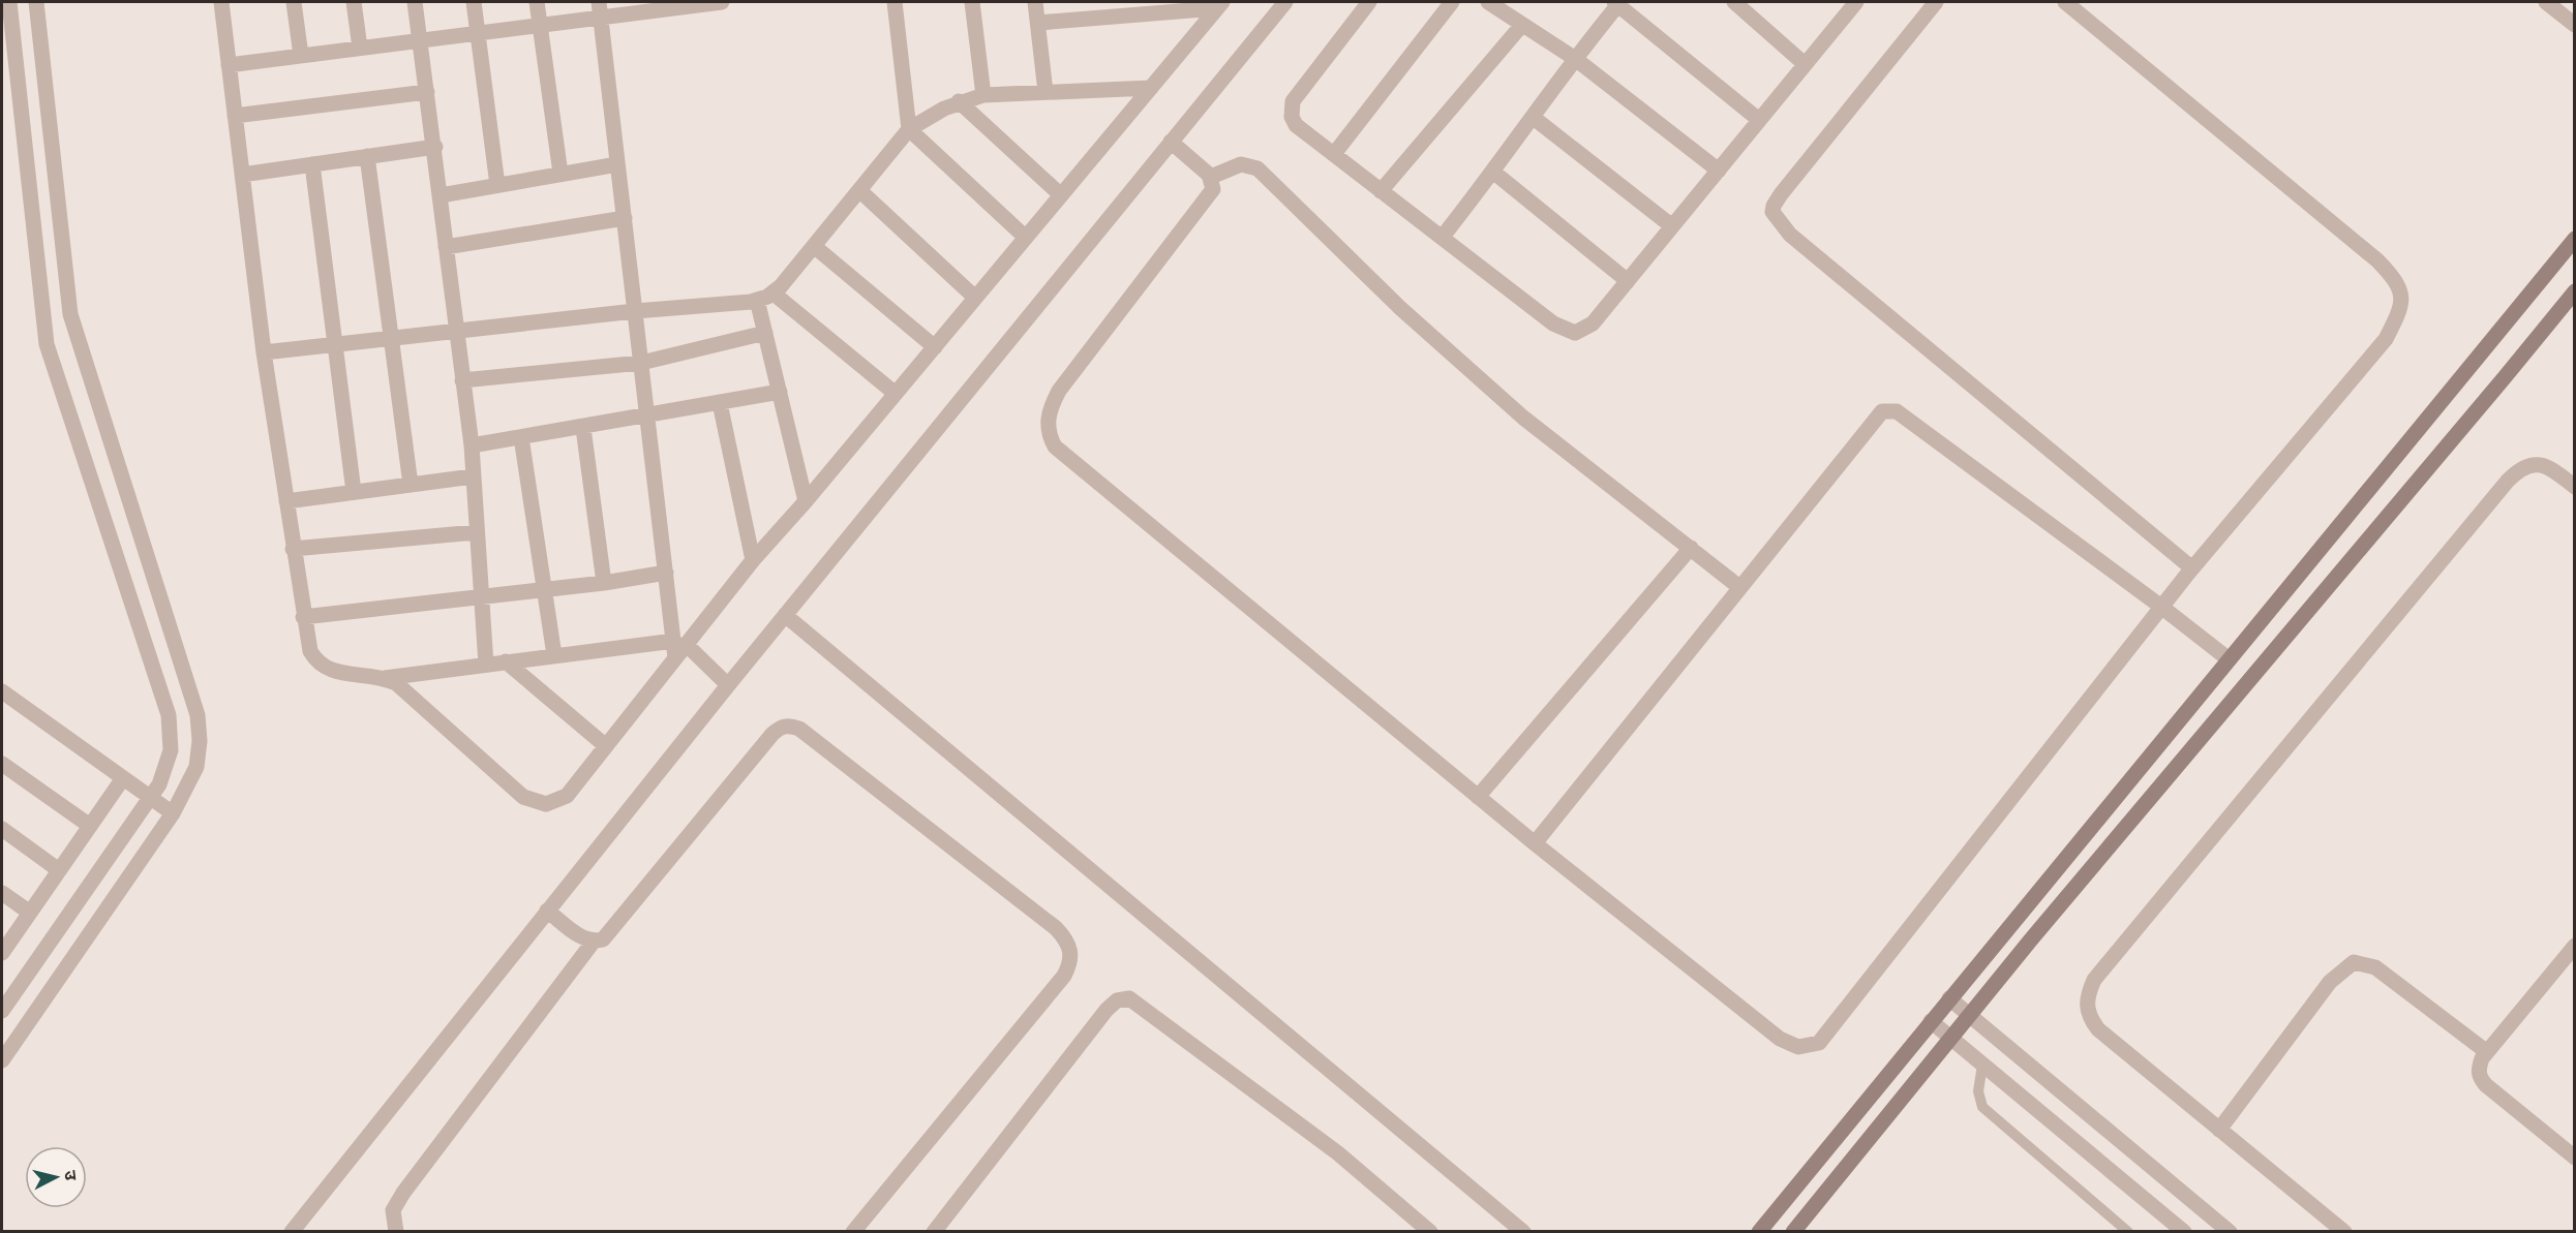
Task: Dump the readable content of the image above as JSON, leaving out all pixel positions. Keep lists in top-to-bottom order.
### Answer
{
  "north": "right"
}
